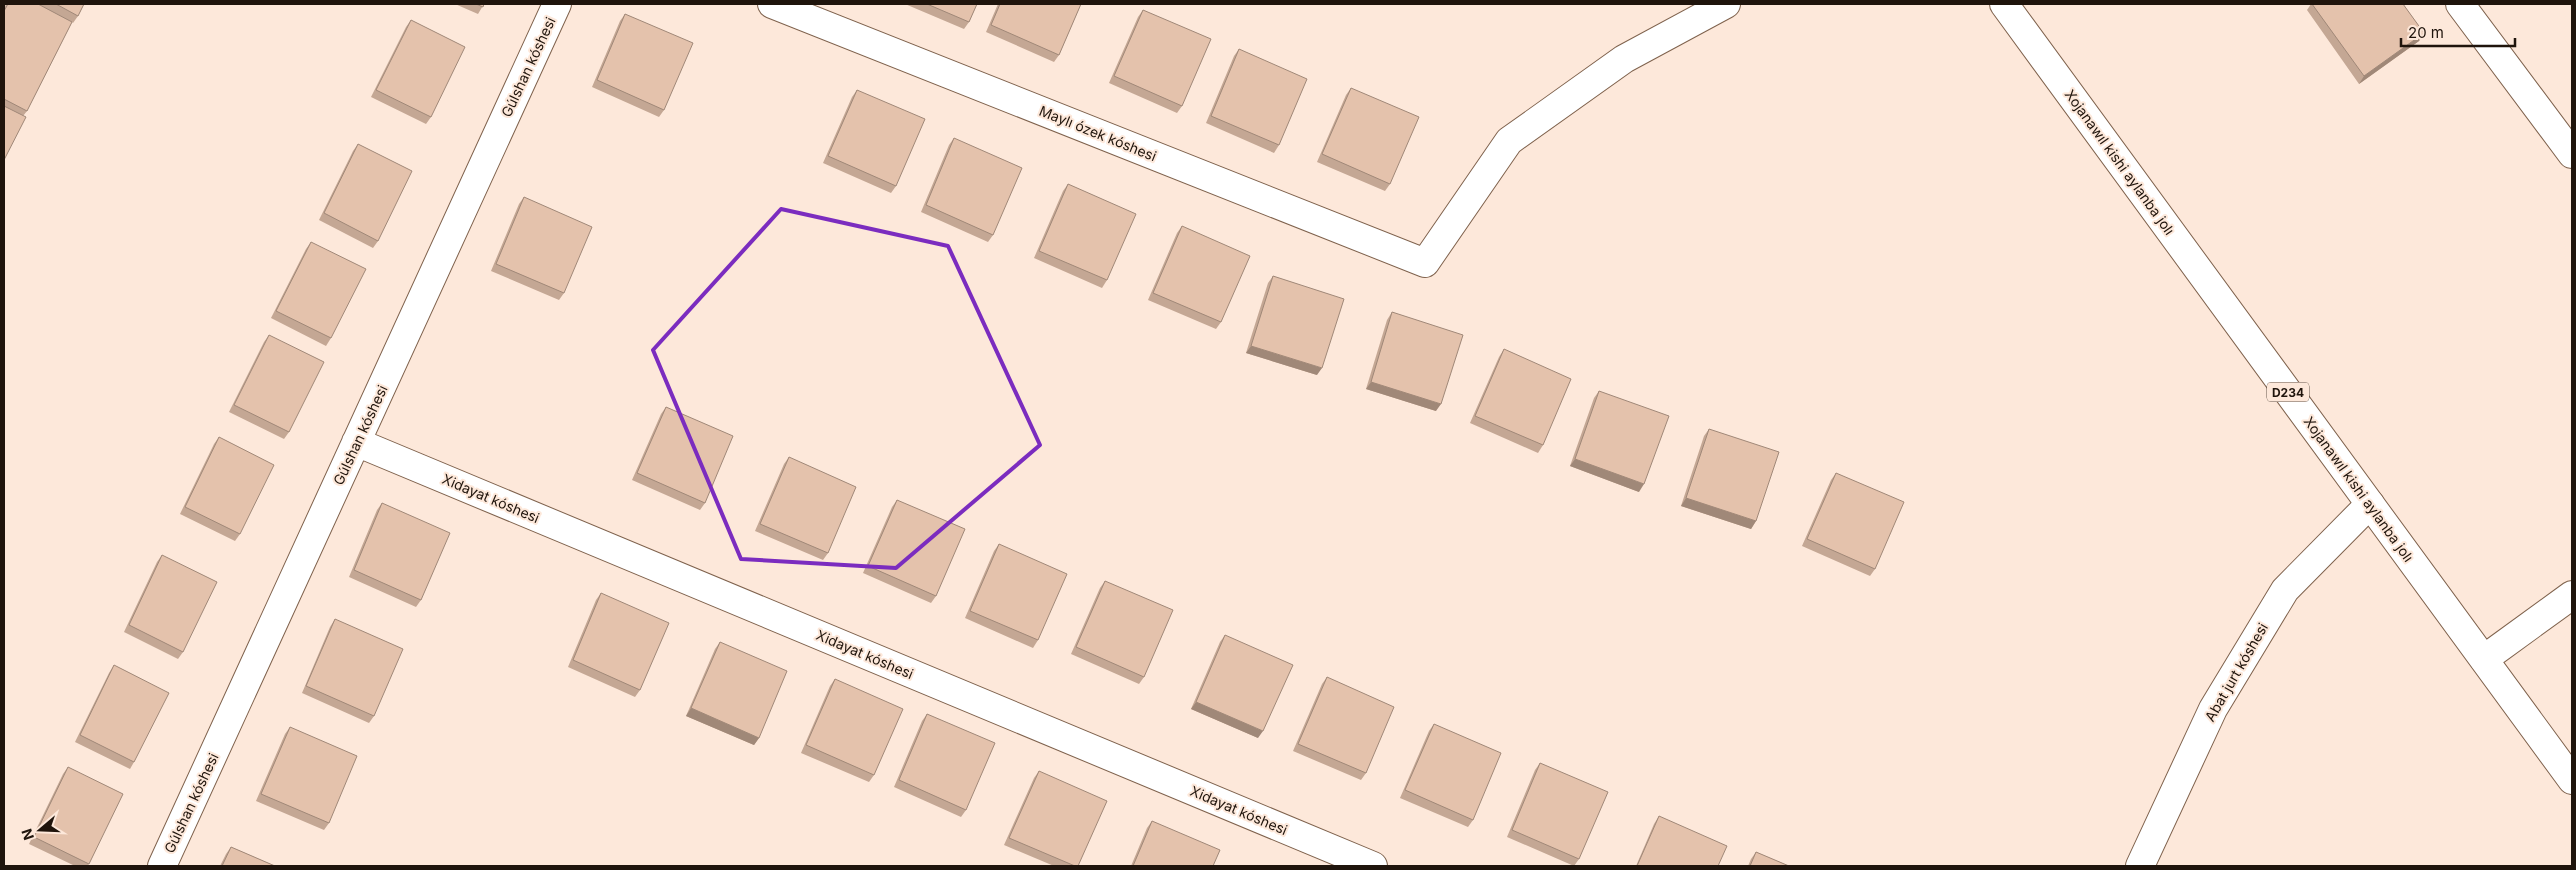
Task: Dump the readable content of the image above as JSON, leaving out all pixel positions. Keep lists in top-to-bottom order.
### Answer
{
  "streets": {
    "street": [
      "Gúlshan kóshesi",
      "Maylı ózek kóshesi",
      "Xojanawıl kishi aylanba jolı",
      "D234",
      "Xidayat kóshesi",
      "Abat jurt kóshesi"
    ]
  },
  "crossings": [
    ["Gúlshan kóshesi", "Xidayat kóshesi"],
    ["Xojanawıl kishi aylanba jolı", "Abat jurt kóshesi"]
  ],
  "scale_bar": "20 m",
  "north": "left"
}
